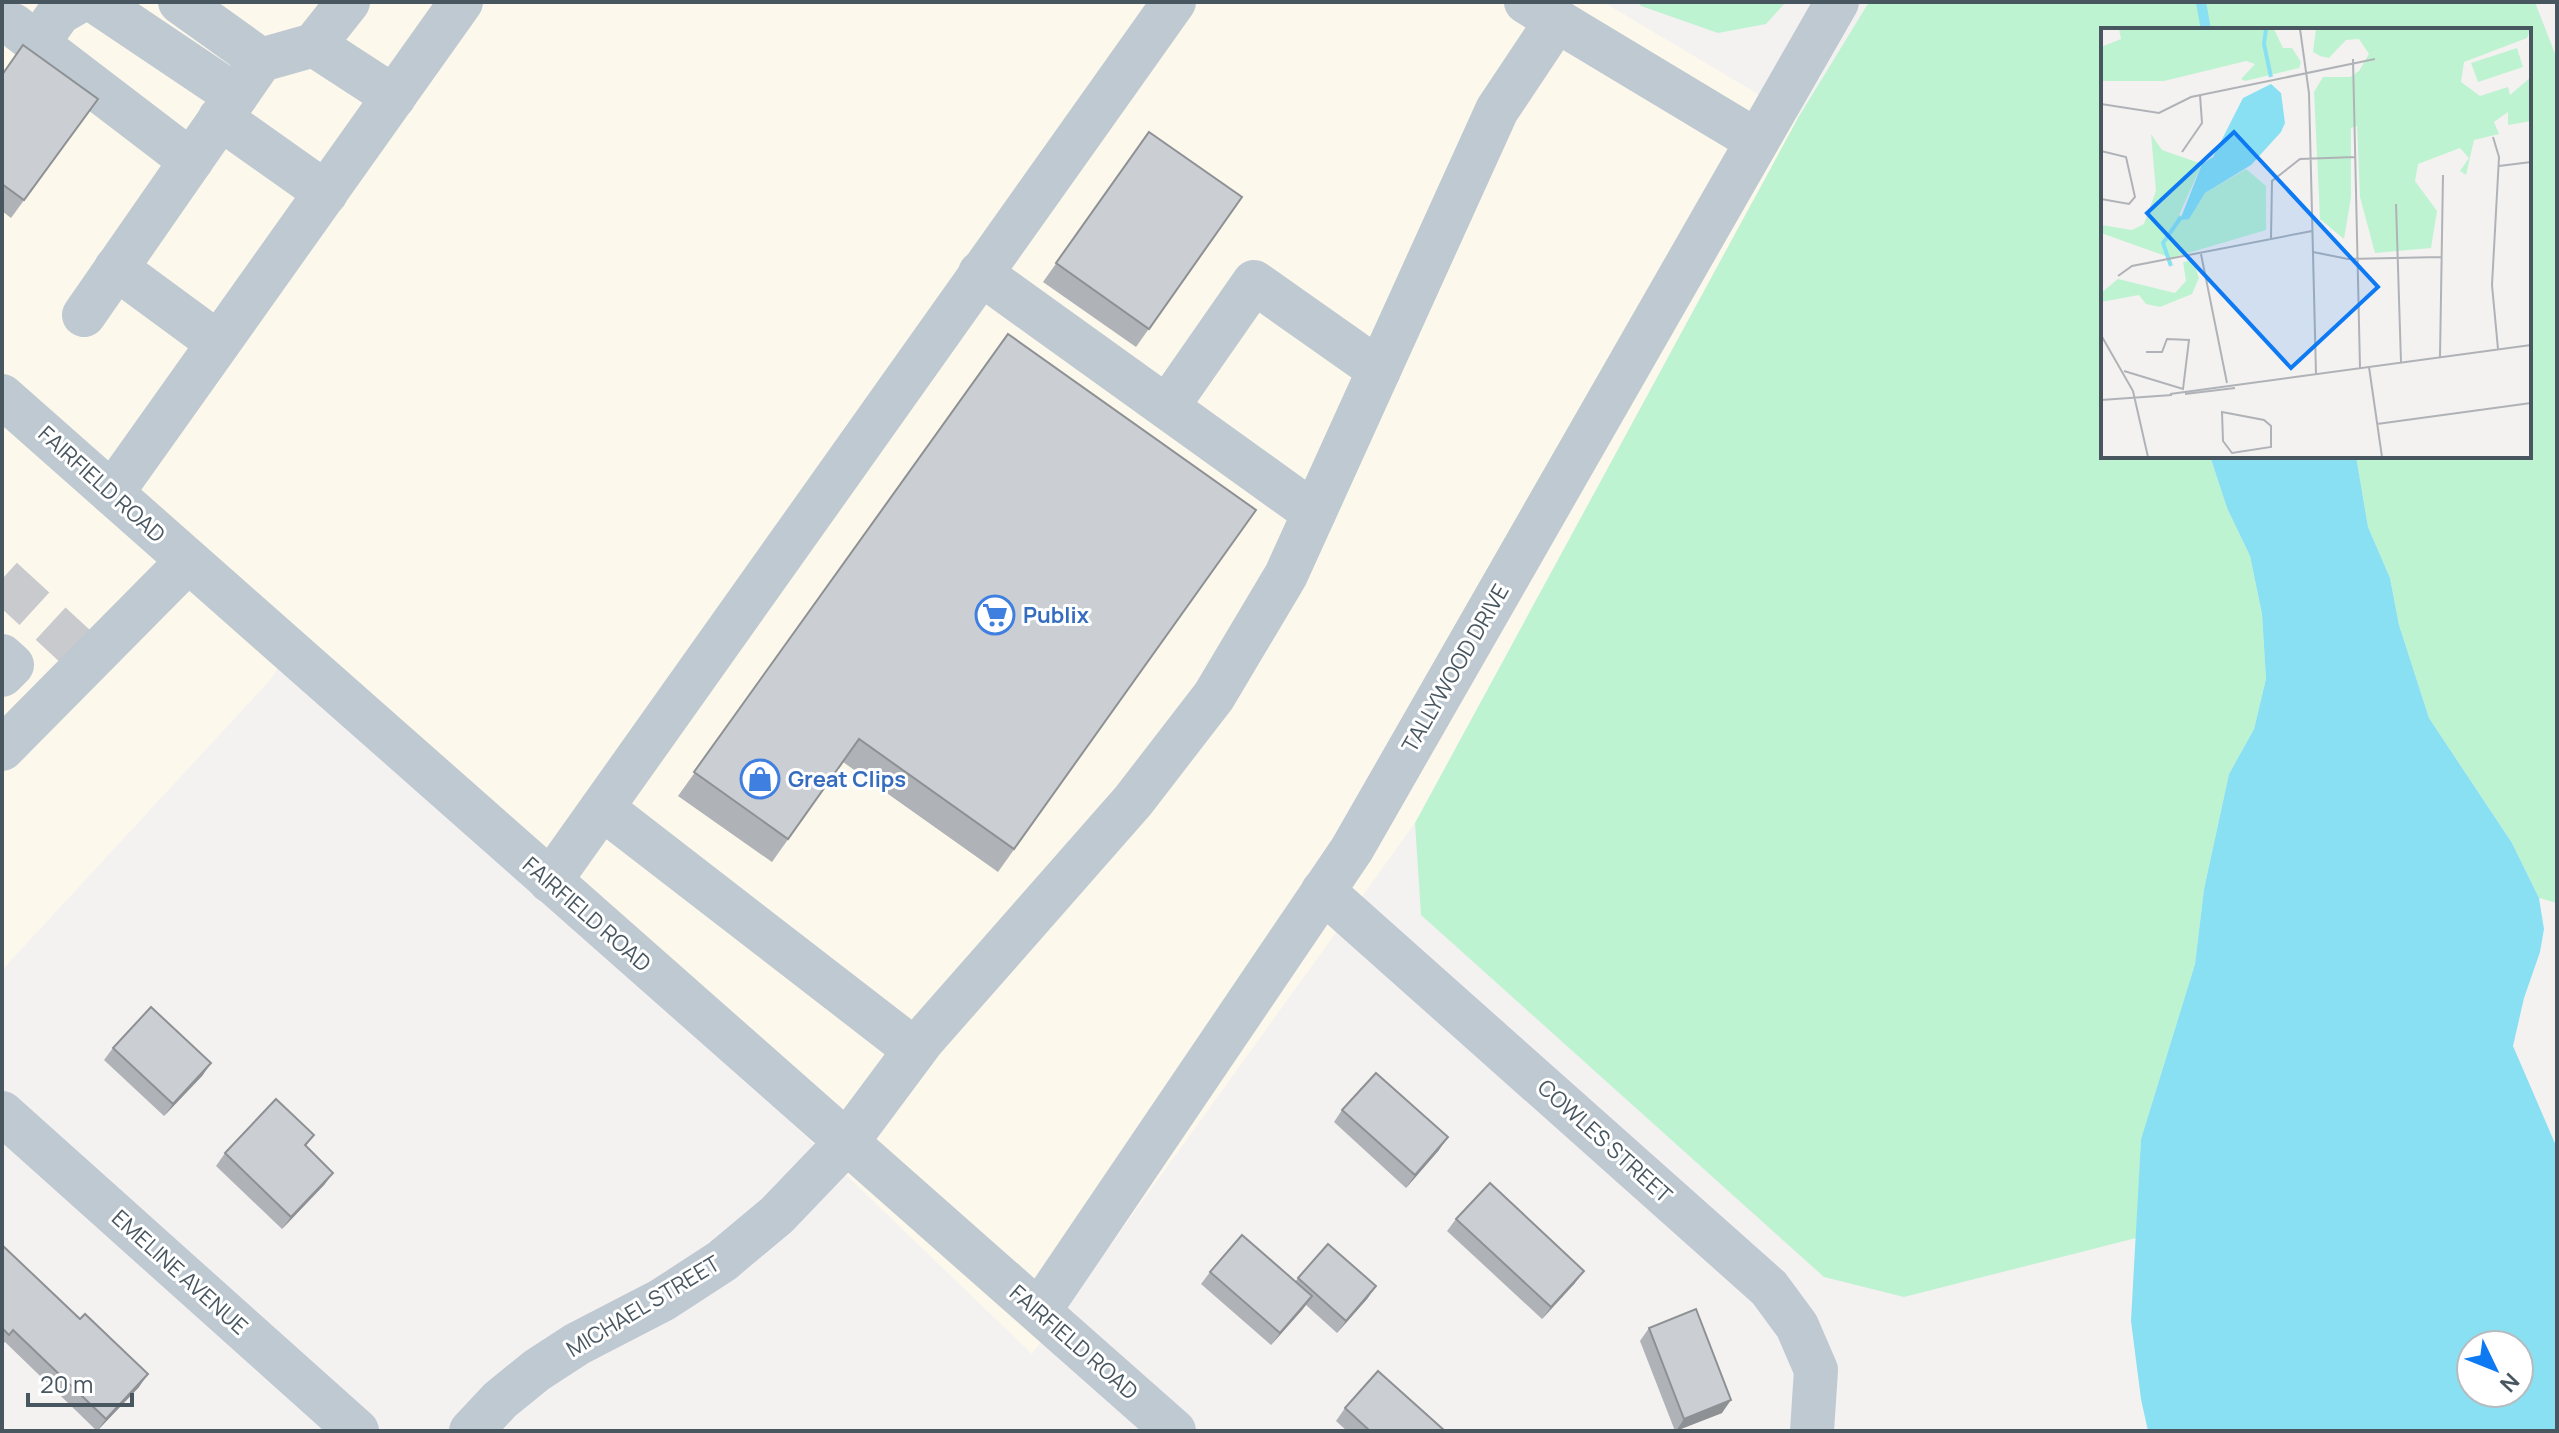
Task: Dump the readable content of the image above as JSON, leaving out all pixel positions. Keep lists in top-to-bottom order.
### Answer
{
  "streets": {
    "street": [
      "FAIRFIELD ROAD",
      "TALLYWOOD DRIVE",
      "COWLES STREET",
      "EMELINE AVENUE",
      "MICHAEL STREET"
    ]
  },
  "crossings": [
    ["FAIRFIELD ROAD", "TALLYWOOD DRIVE"],
    ["FAIRFIELD ROAD", "MICHAEL STREET"],
    ["TALLYWOOD DRIVE", "COWLES STREET"]
  ],
  "places": {
    "supermarket": ["Publix"],
    "shop": ["Great Clips"]
  },
  "scale_bar": "20 m",
  "north": "bottom right"
}
